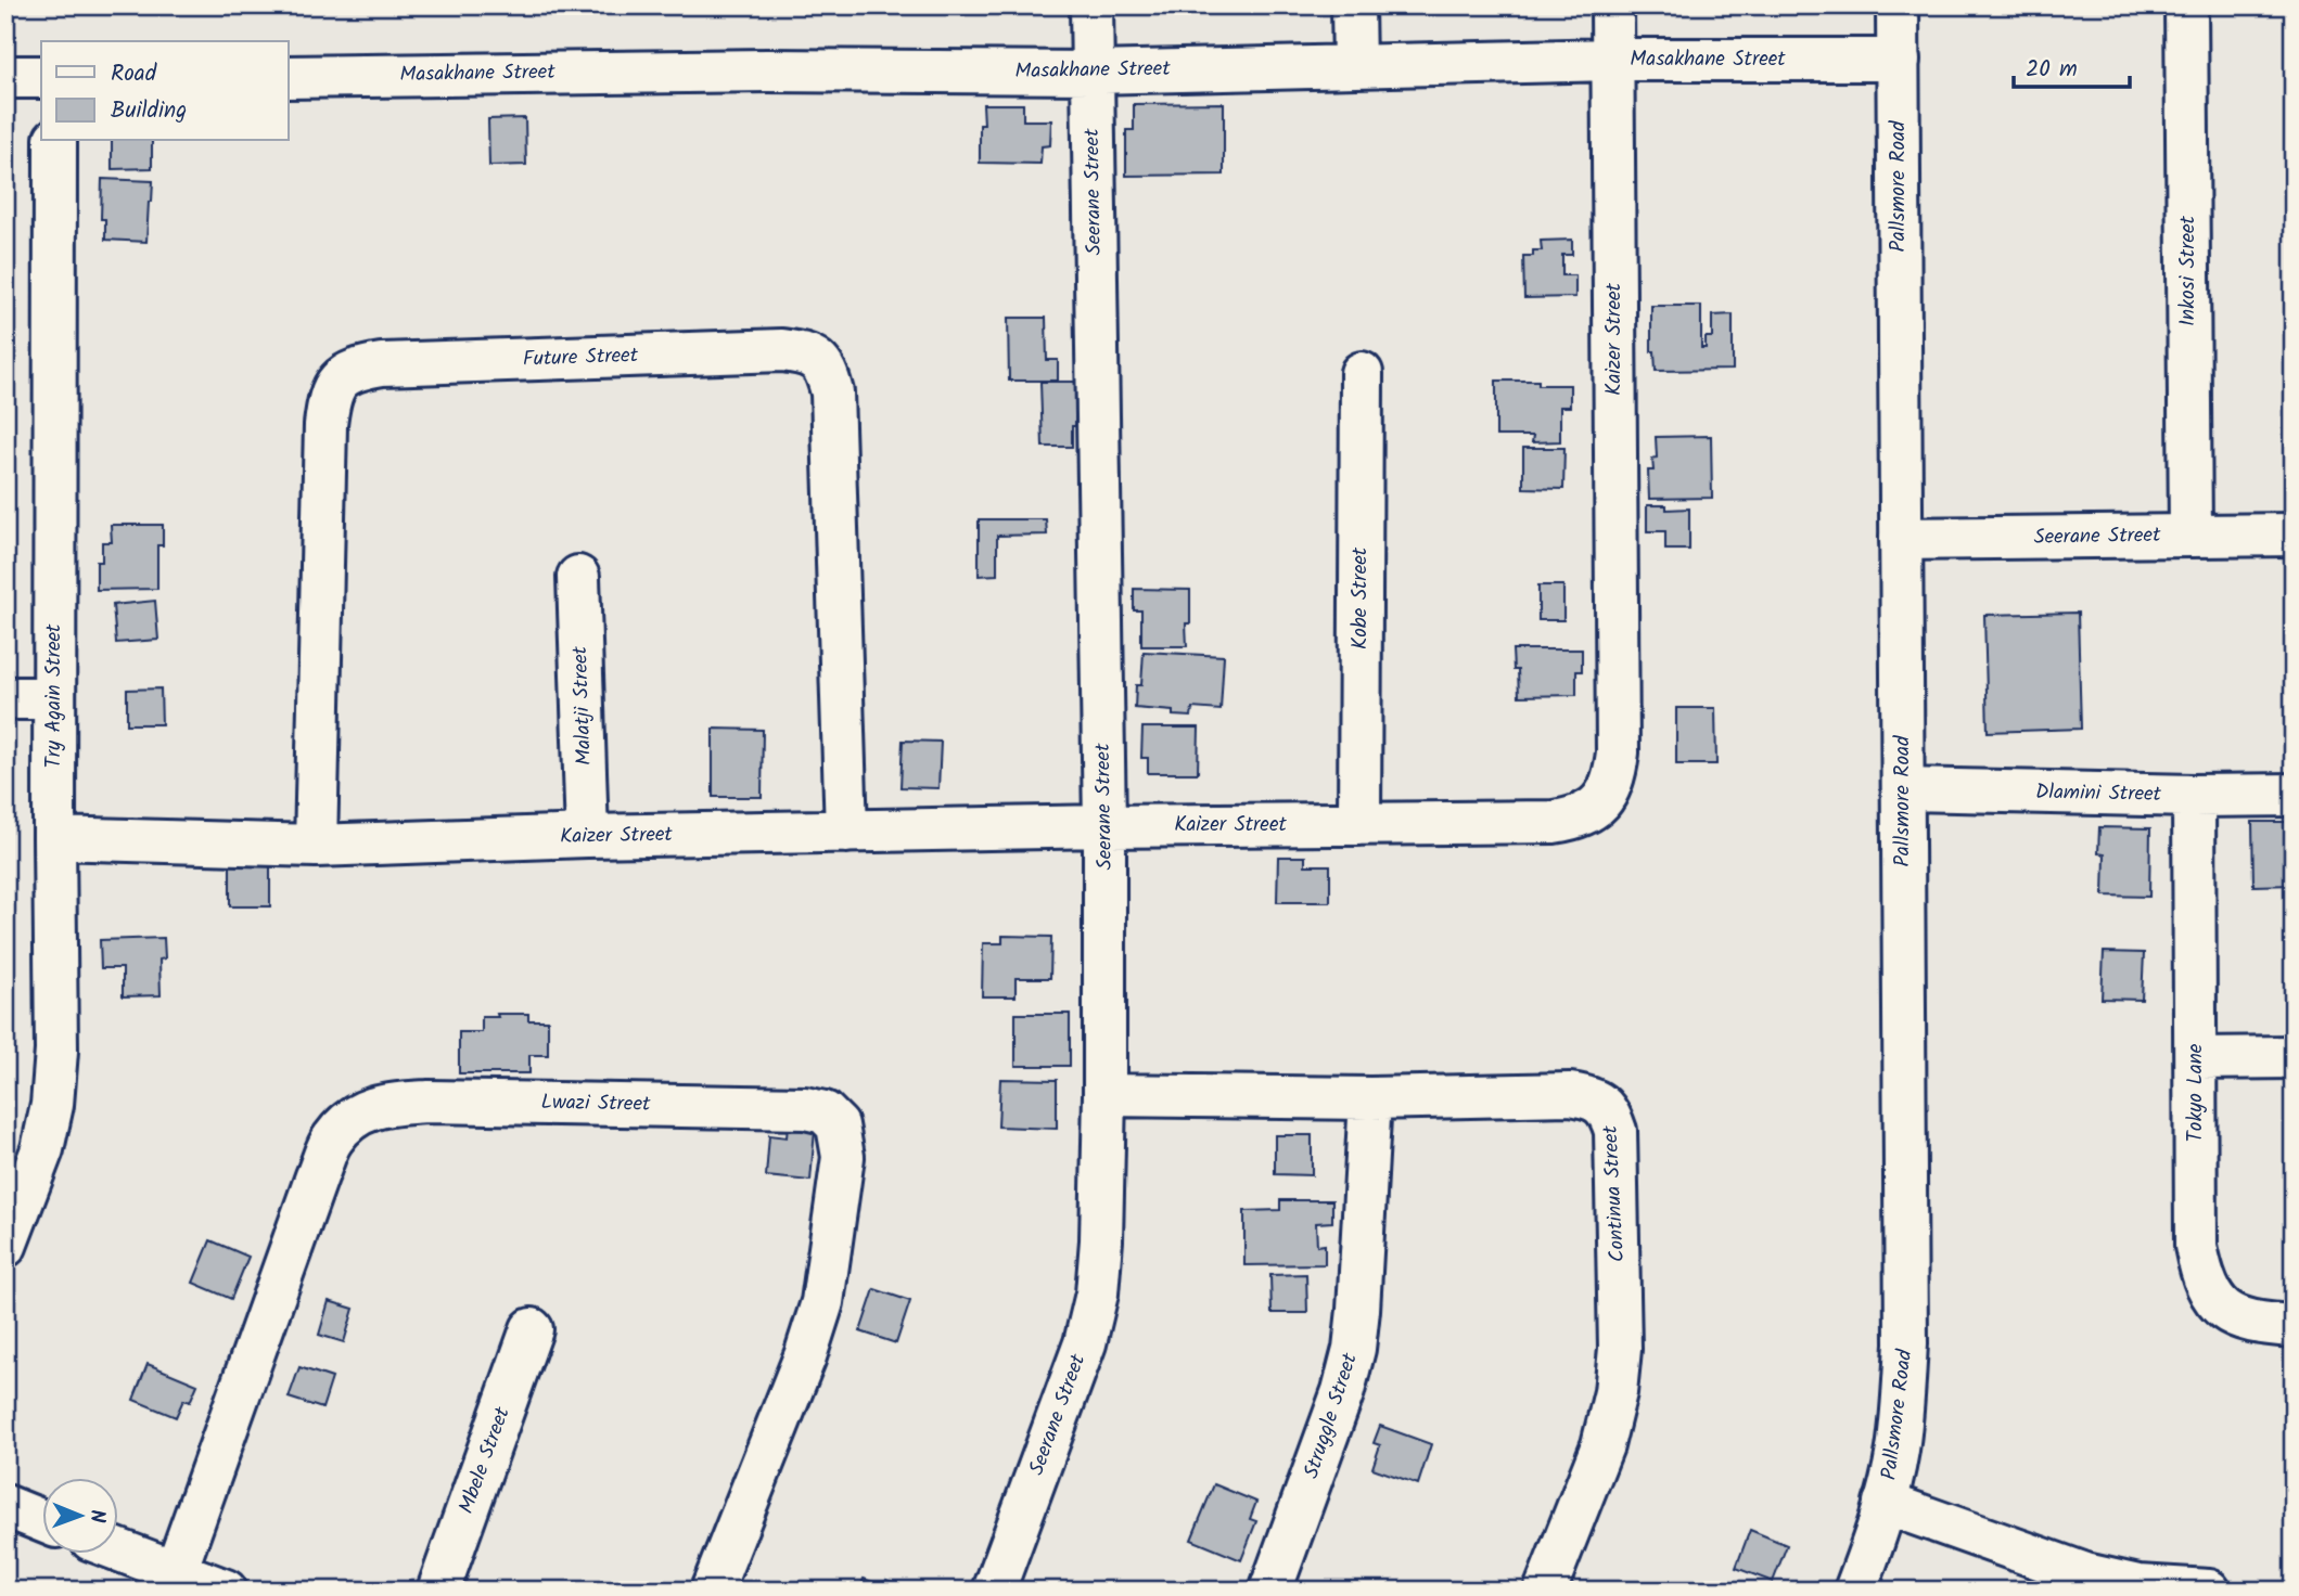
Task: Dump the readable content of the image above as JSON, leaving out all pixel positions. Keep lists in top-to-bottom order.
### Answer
{
  "streets": {
    "street": [
      "Masakhane Street",
      "Pallsmore Road",
      "Seerane Street",
      "Inkosi Street",
      "Kaizer Street",
      "Future Street",
      "Kobe Street",
      "Try Again Street",
      "Malatji Street",
      "Dlamini Street",
      "Tokyo Lane",
      "Lwazi Street",
      "Continua Street",
      "Struggle Street",
      "Mbele Street"
    ]
  },
  "crossings": [
    ["Masakhane Street", "Pallsmore Road"],
    ["Masakhane Street", "Seerane Street"],
    ["Masakhane Street", "Kaizer Street"],
    ["Pallsmore Road", "Seerane Street"],
    ["Pallsmore Road", "Dlamini Street"],
    ["Seerane Street", "Inkosi Street"],
    ["Seerane Street", "Kaizer Street"],
    ["Seerane Street", "Continua Street"],
    ["Kaizer Street", "Future Street"],
    ["Kaizer Street", "Kobe Street"],
    ["Kaizer Street", "Try Again Street"],
    ["Kaizer Street", "Malatji Street"],
    ["Dlamini Street", "Tokyo Lane"],
    ["Continua Street", "Struggle Street"]
  ],
  "legend": ["Road", "Building"],
  "scale_bar": "20 m",
  "north": "right"
}
